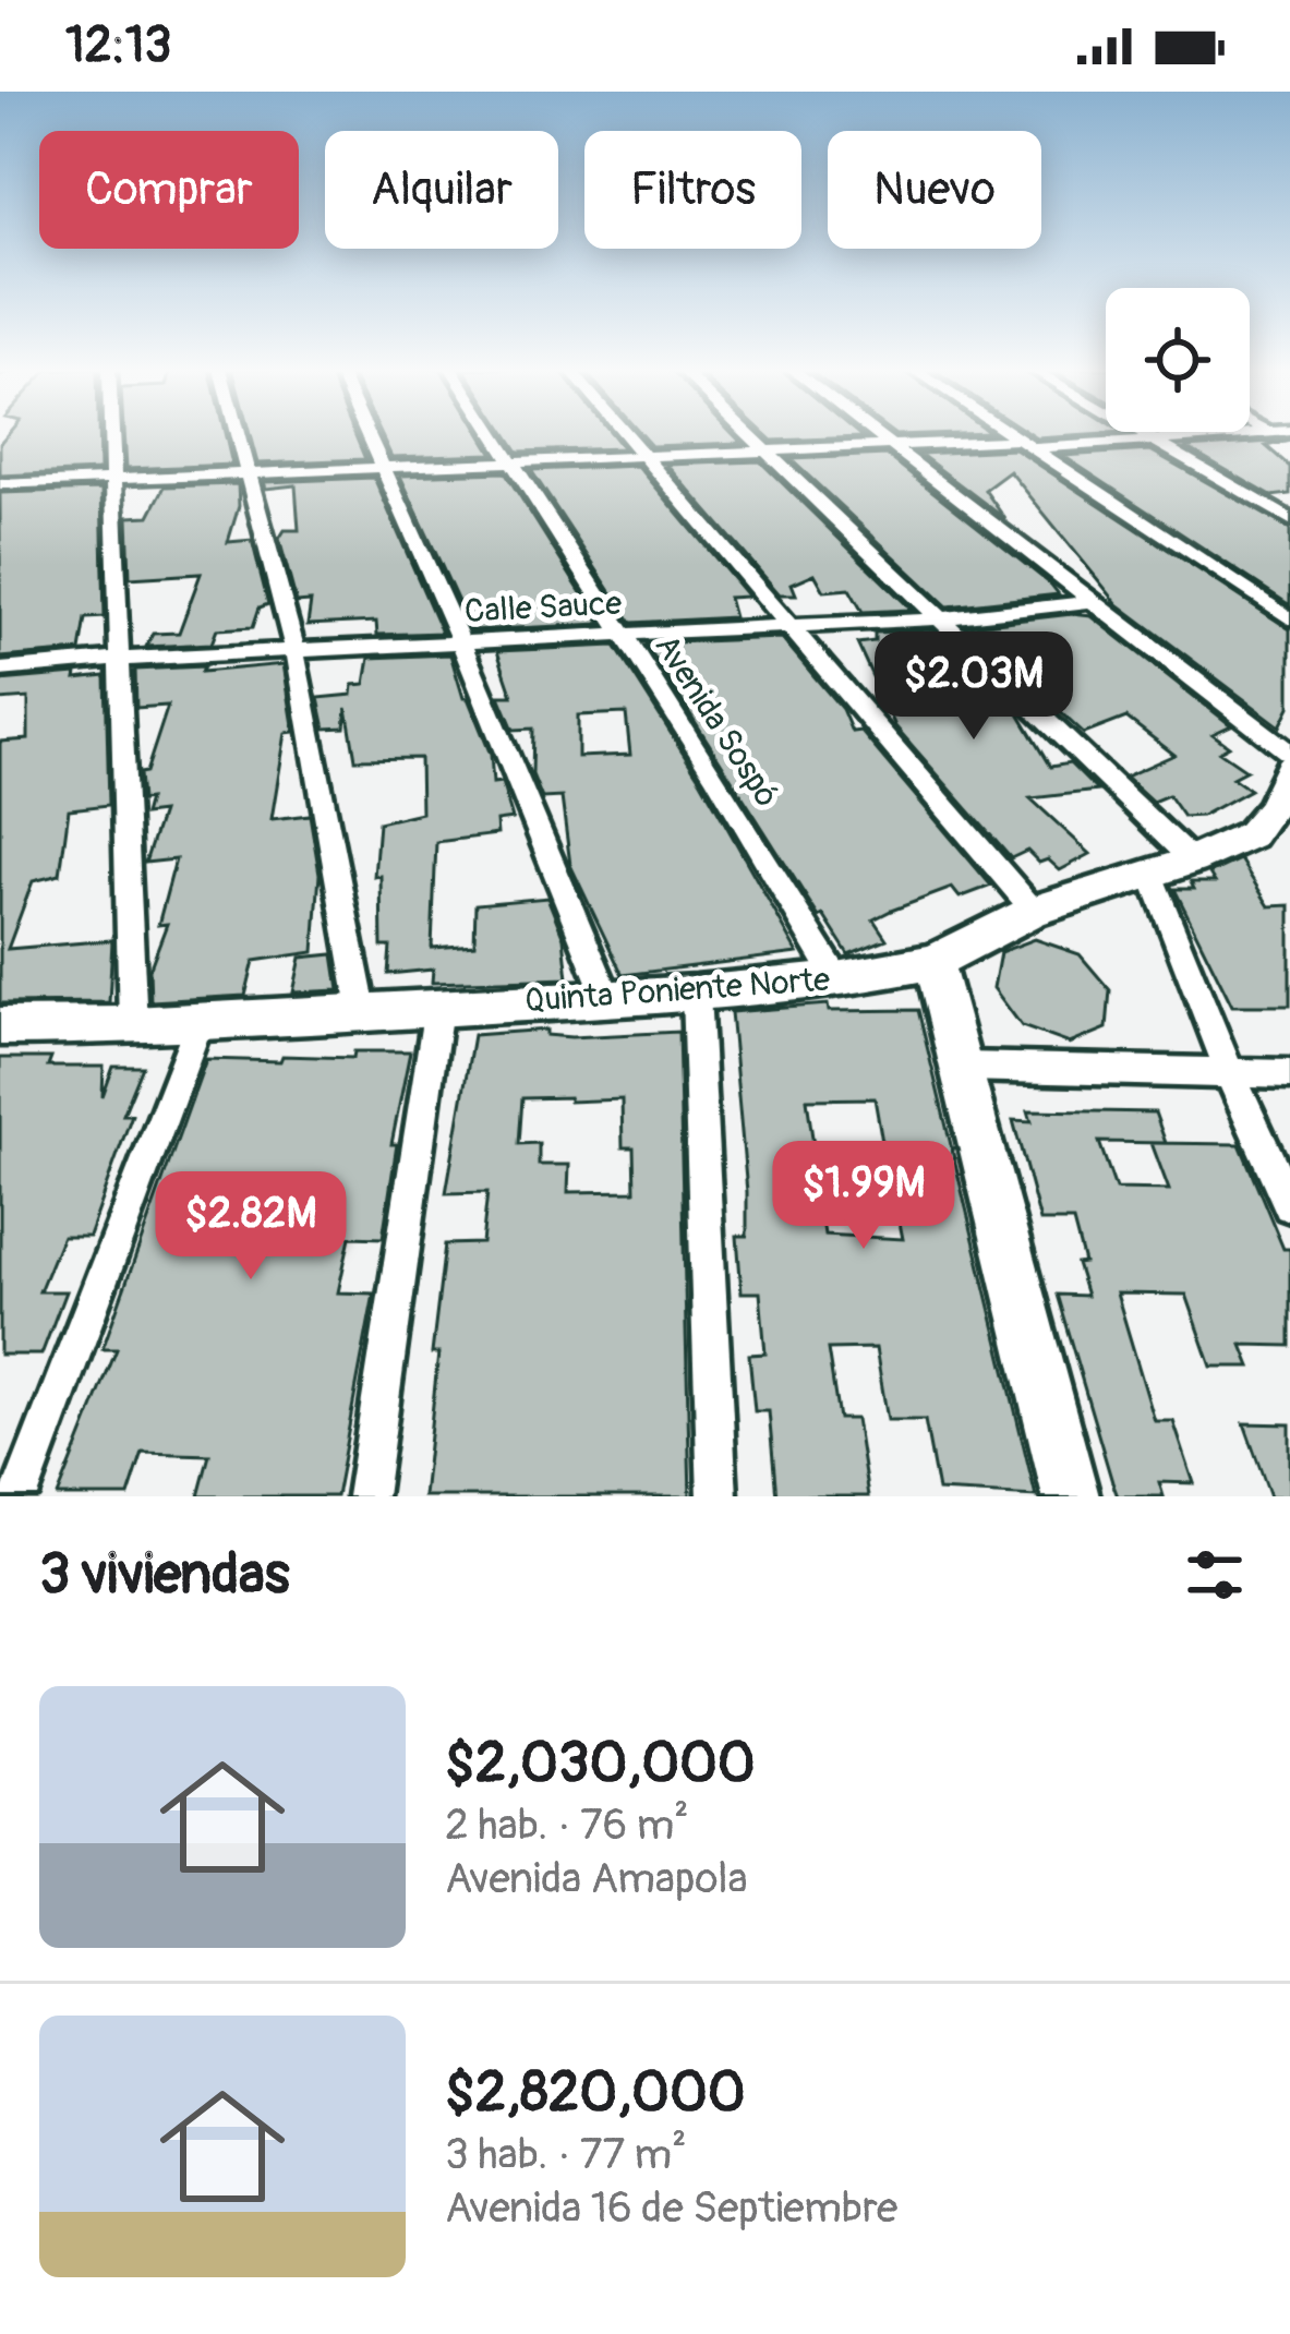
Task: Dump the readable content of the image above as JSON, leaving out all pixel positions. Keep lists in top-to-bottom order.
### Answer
{
  "streets": {
    "street": ["Calle Sauce", "Avenida Sospó", "Quinta Poniente Norte"]
  },
  "crossings": [
    ["Calle Sauce", "Avenida Sospó"],
    ["Avenida Sospó", "Quinta Poniente Norte"]
  ],
  "page": {
    "status": "12:13",
    "chip": [
      "Comprar",
      "Alquilar",
      "Filtros",
      "Nuevo"
    ],
    "price": ["$2.03M", "$1.99M", "$2.82M"],
    "heading": "3 viviendas",
    "list": [
      {
        "name": "$2,030,000",
        "note": "2 hab. · 76 m² · Avenida Amapola"
      },
      {
        "name": "$2,820,000",
        "note": "3 hab. · 77 m² · Avenida 16 de Septiembre"
      }
    ]
  }
}
